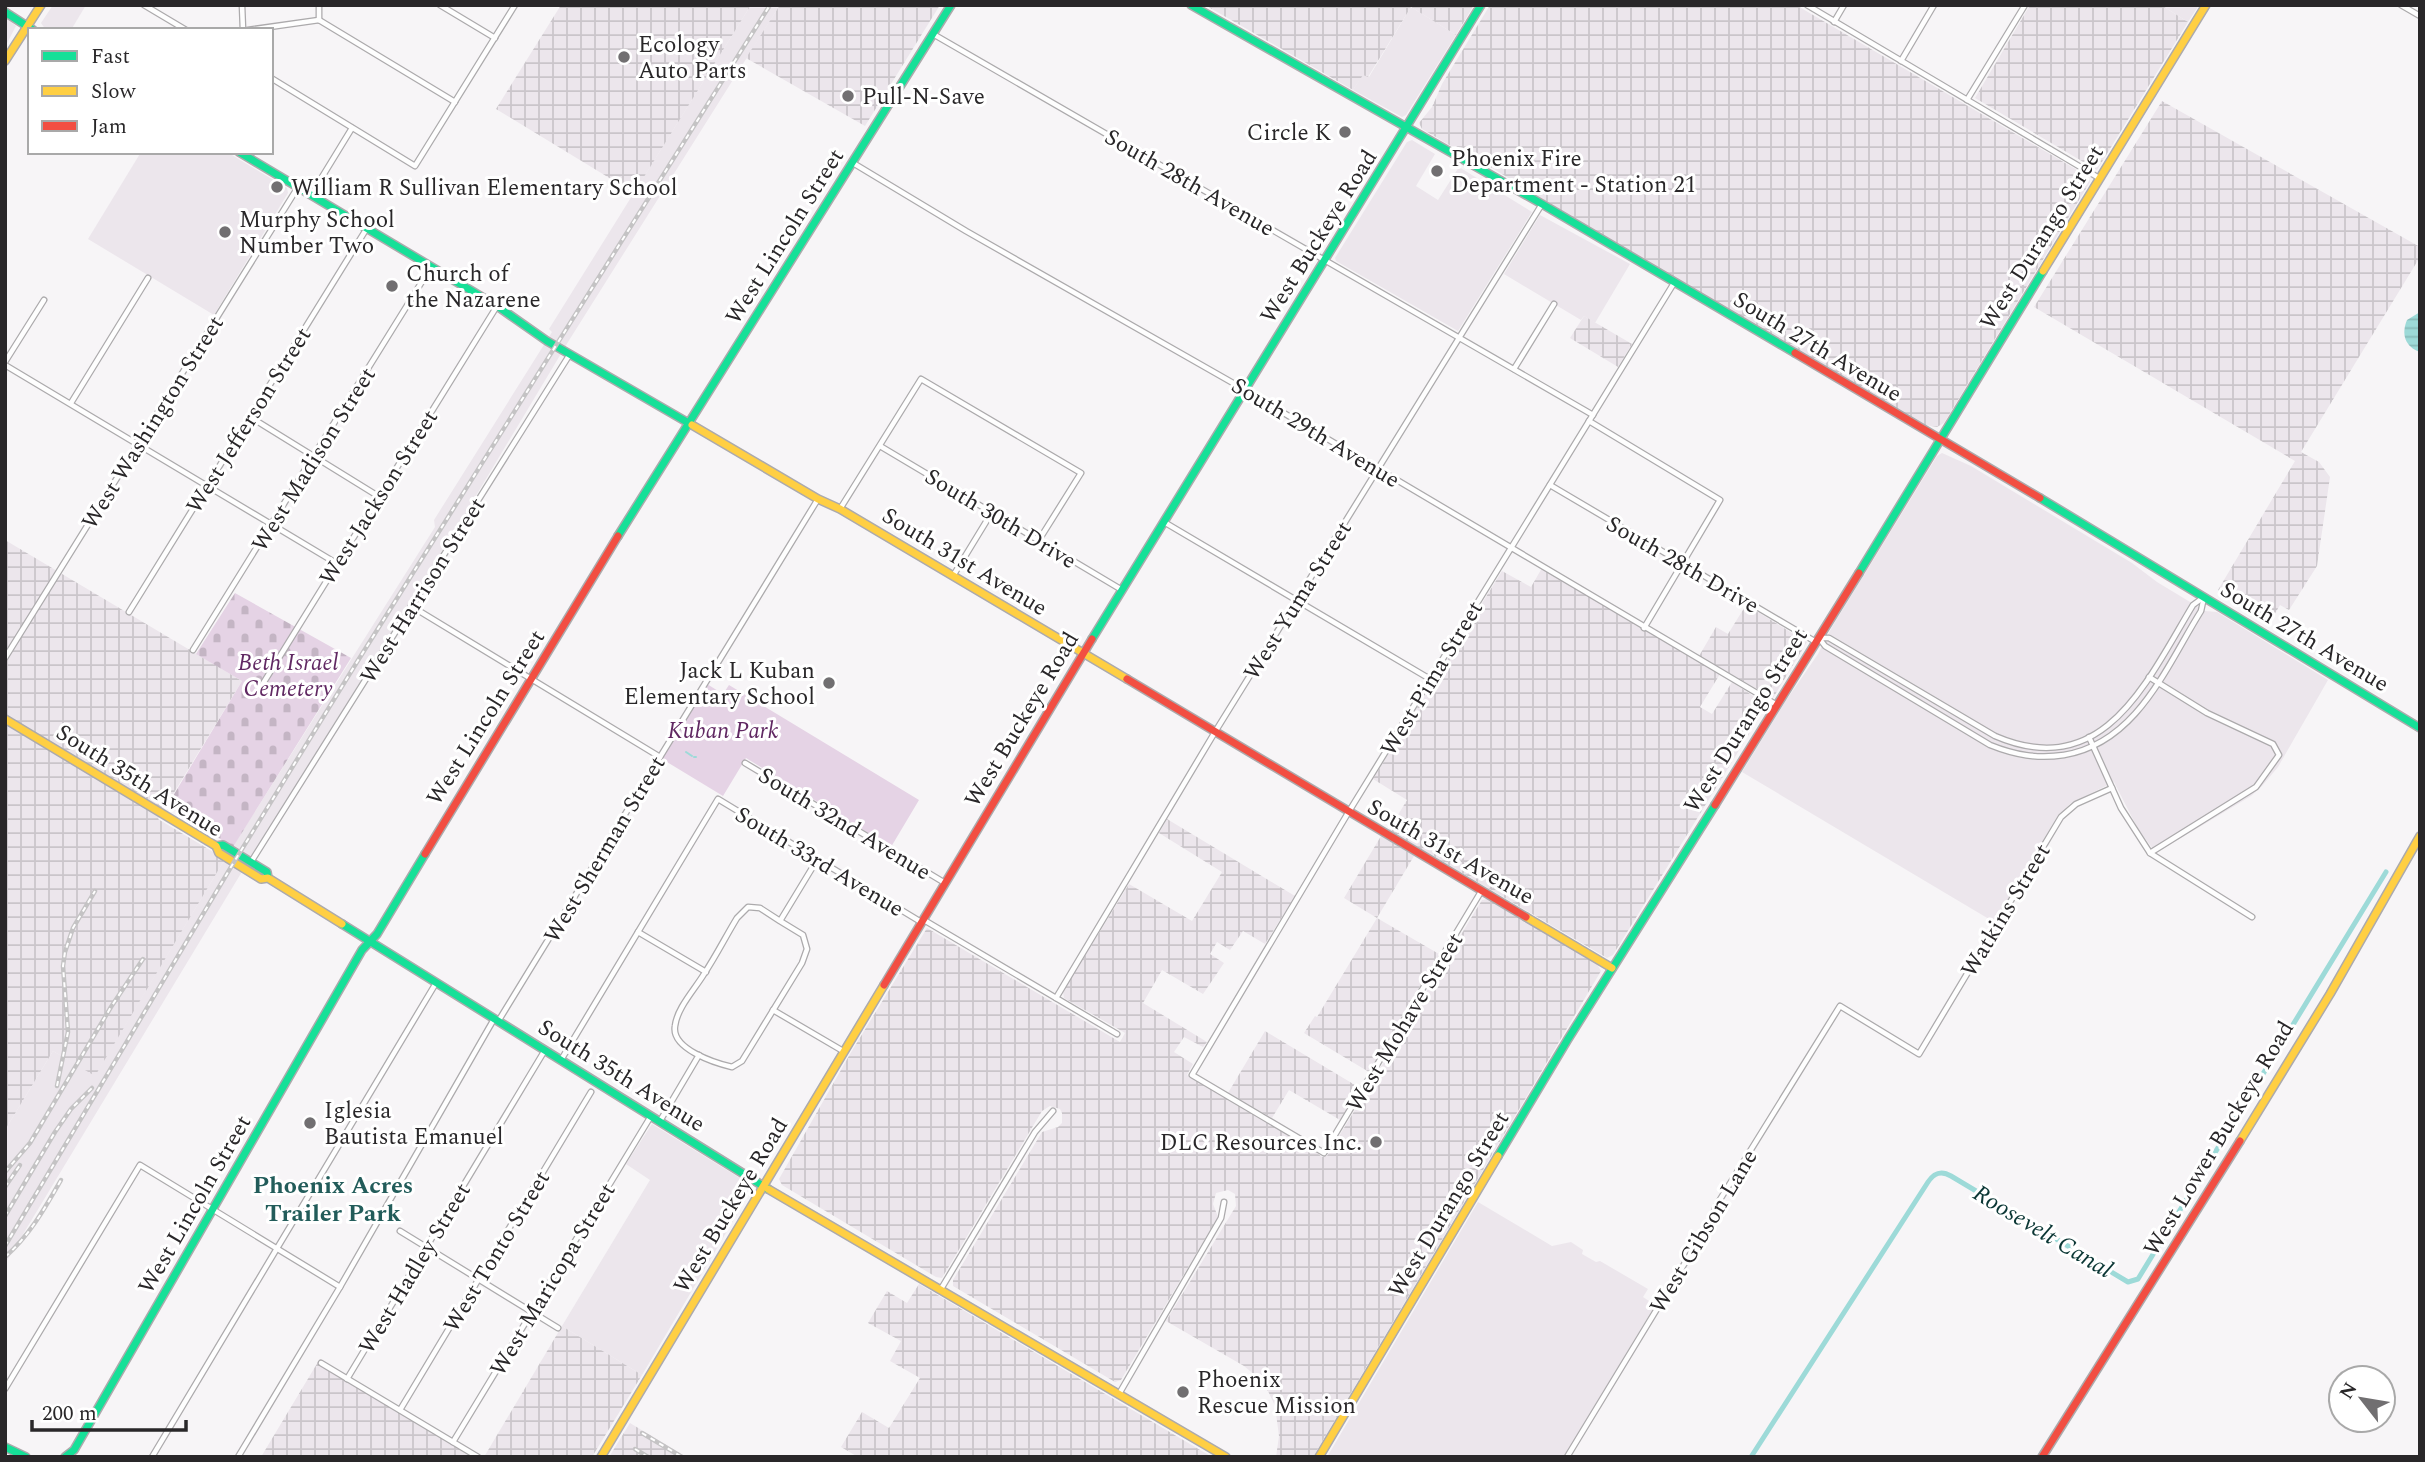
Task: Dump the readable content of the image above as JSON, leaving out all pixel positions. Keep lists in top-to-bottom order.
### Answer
{
  "streets": {
    "main road": [
      "West Lincoln Street",
      "West Buckeye Road",
      "West Durango Street",
      "South 27th Avenue",
      "South 31st Avenue",
      "South 35th Avenue",
      "West Lower Buckeye Road"
    ],
    "street": [
      "South 28th Avenue",
      "West Jefferson Street",
      "West Washington Street",
      "South 29th Avenue",
      "West Madison Street",
      "West Jackson Street",
      "South 30th Drive",
      "South 28th Drive",
      "West Harrison Street",
      "West Yuma Street",
      "West Pima Street",
      "South 32nd Avenue",
      "West Sherman Street",
      "South 33rd Avenue",
      "Watkins Street",
      "West Mohave Street",
      "West Gibson Lane",
      "West Tonto Street",
      "West Hadley Street",
      "West Maricopa Street"
    ]
  },
  "crossings": [
    ["South 28th Avenue", "West Lincoln Street"],
    ["South 28th Avenue", "West Buckeye Road"],
    ["South 28th Avenue", "South 28th Drive"],
    ["South 28th Avenue", "West Yuma Street"],
    ["South 28th Avenue", "West Pima Street"],
    ["West Lincoln Street", "South 29th Avenue"],
    ["West Lincoln Street", "South 31st Avenue"],
    ["West Lincoln Street", "South 35th Avenue"],
    ["West Buckeye Road", "South 27th Avenue"],
    ["West Buckeye Road", "South 29th Avenue"],
    ["West Buckeye Road", "South 30th Drive"],
    ["West Buckeye Road", "South 31st Avenue"],
    ["West Buckeye Road", "South 35th Avenue"],
    ["West Buckeye Road", "South 32nd Avenue"],
    ["West Buckeye Road", "South 33rd Avenue"],
    ["West Durango Street", "South 27th Avenue"],
    ["West Durango Street", "South 29th Avenue"],
    ["West Durango Street", "South 31st Avenue"],
    ["West Durango Street", "South 28th Drive"],
    ["South 27th Avenue", "West Yuma Street"],
    ["South 27th Avenue", "West Pima Street"],
    ["West Jefferson Street", "South 31st Avenue"],
    ["West Washington Street", "South 31st Avenue"],
    ["South 29th Avenue", "West Yuma Street"],
    ["South 29th Avenue", "West Pima Street"],
    ["West Madison Street", "South 31st Avenue"],
    ["West Jackson Street", "South 31st Avenue"],
    ["South 31st Avenue", "West Harrison Street"],
    ["South 31st Avenue", "West Yuma Street"],
    ["South 31st Avenue", "West Pima Street"],
    ["South 31st Avenue", "West Sherman Street"],
    ["South 31st Avenue", "West Mohave Street"],
    ["South 28th Drive", "West Pima Street"],
    ["West Yuma Street", "South 33rd Avenue"],
    ["West Pima Street", "West Mohave Street"],
    ["South 35th Avenue", "West Sherman Street"],
    ["South 35th Avenue", "West Hadley Street"],
    ["South 35th Avenue", "West Maricopa Street"],
    ["Watkins Street", "West Gibson Lane"]
  ],
  "districts": ["Phoenix Acres Trailer Park"],
  "water": ["Roosevelt Canal"],
  "parks": ["Beth Israel Cemetery", "Kuban Park"],
  "places": [
    "Ecology Auto Parts",
    "Pull-N-Save",
    "Circle K",
    "Phoenix Fire Department - Station 21",
    "William R Sullivan Elementary School",
    "Murphy School Number Two",
    "Church of the Nazarene",
    "Jack L Kuban Elementary School",
    "Iglesia Bautista Emanuel",
    "DLC Resources Inc.",
    "Phoenix Rescue Mission"
  ],
  "legend": ["Fast", "Slow", "Jam"],
  "scale_bar": "200 m",
  "north": "top left"
}
